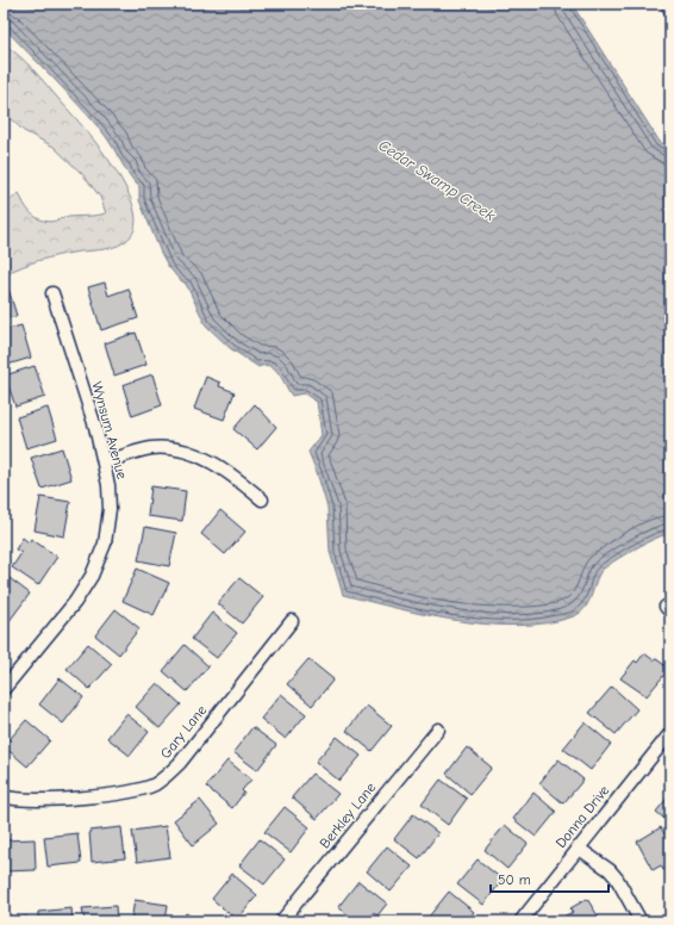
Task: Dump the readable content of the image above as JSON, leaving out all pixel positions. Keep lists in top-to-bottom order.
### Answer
{
  "streets": {
    "street": [
      "Wynsum Avenue",
      "Gary Lane",
      "Berkley Lane",
      "Donna Drive"
    ]
  },
  "water": ["Cedar Swamp Creek"],
  "scale_bar": "50 m"
}
